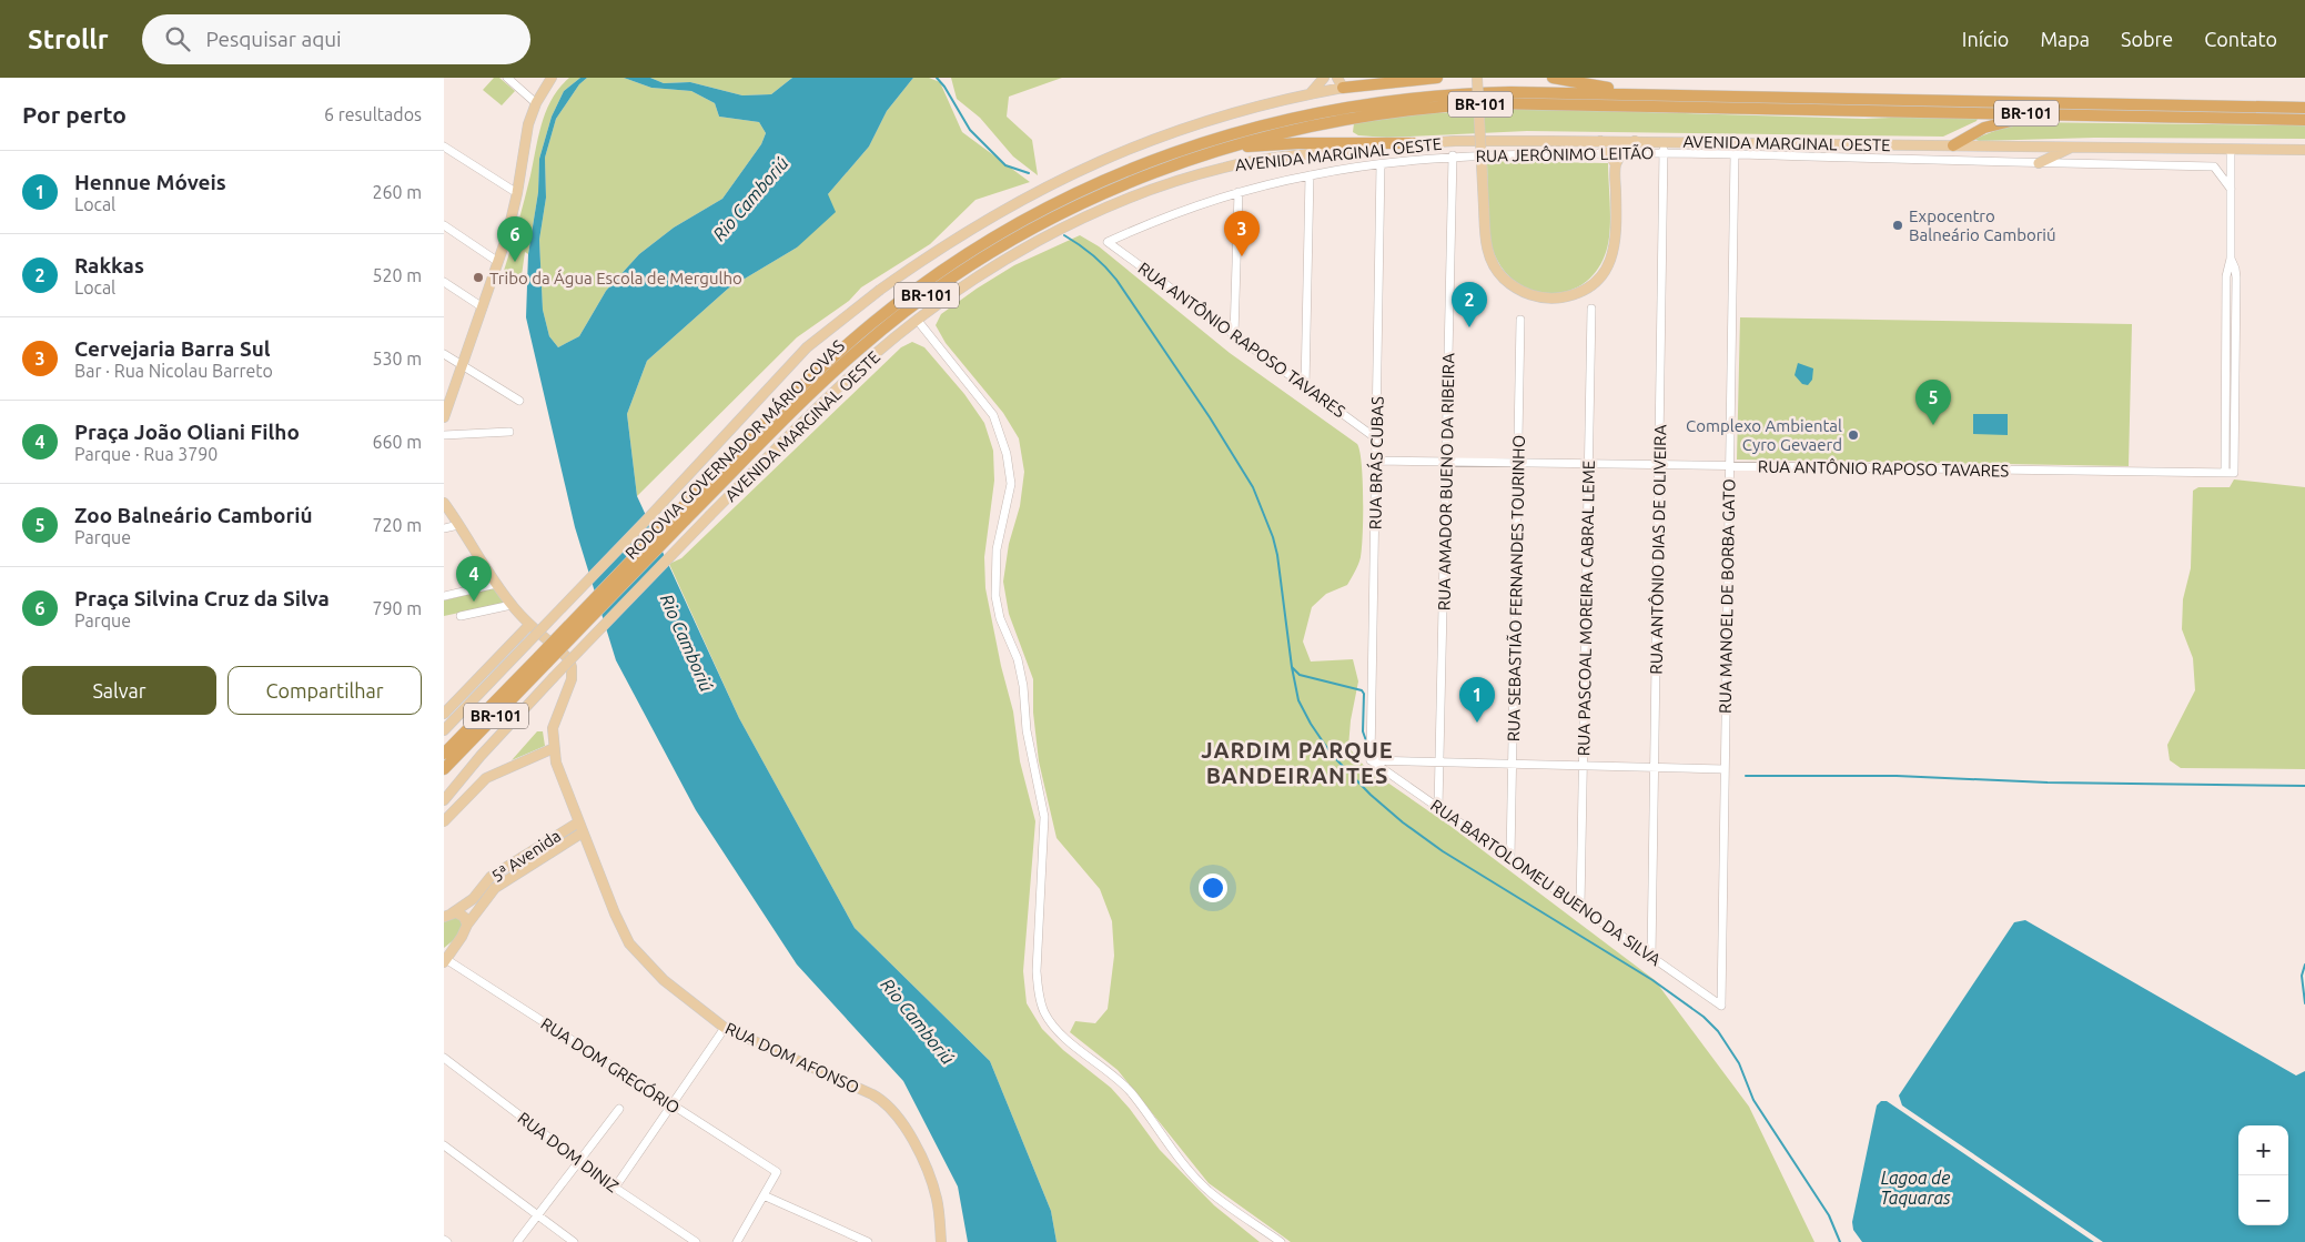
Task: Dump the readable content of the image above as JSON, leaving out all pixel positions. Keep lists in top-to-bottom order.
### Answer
{
  "streets": {
    "highway": ["BR-101", "RODOVIA GOVERNADOR MÁRIO COVAS"],
    "main road": ["AVENIDA MARGINAL OESTE", "5ª Avenida", "RUA DOM AFONSO"],
    "street": [
      "RUA JERÔNIMO LEITÃO",
      "RUA ANTÔNIO RAPOSO TAVARES",
      "RUA BRÁS CUBAS",
      "RUA AMADOR BUENO DA RIBEIRA",
      "RUA ANTÔNIO DIAS DE OLIVEIRA",
      "RUA SEBASTIÃO FERNANDES TOURINHO",
      "RUA MANOEL DE BORBA GATO",
      "RUA PASCOAL MOREIRA CABRAL LEME",
      "RUA BARTOLOMEU BUENO DA SILVA",
      "RUA DOM GREGÓRIO",
      "RUA DOM DINIZ"
    ]
  },
  "crossings": [
    ["AVENIDA MARGINAL OESTE", "RUA ANTÔNIO DIAS DE OLIVEIRA"],
    ["RUA JERÔNIMO LEITÃO", "RUA ANTÔNIO RAPOSO TAVARES"],
    ["RUA JERÔNIMO LEITÃO", "RUA BRÁS CUBAS"],
    ["RUA JERÔNIMO LEITÃO", "RUA AMADOR BUENO DA RIBEIRA"],
    ["RUA JERÔNIMO LEITÃO", "RUA ANTÔNIO DIAS DE OLIVEIRA"],
    ["RUA JERÔNIMO LEITÃO", "RUA MANOEL DE BORBA GATO"],
    ["RUA ANTÔNIO RAPOSO TAVARES", "RUA BRÁS CUBAS"],
    ["RUA ANTÔNIO RAPOSO TAVARES", "RUA AMADOR BUENO DA RIBEIRA"],
    ["RUA ANTÔNIO RAPOSO TAVARES", "RUA ANTÔNIO DIAS DE OLIVEIRA"],
    ["RUA ANTÔNIO RAPOSO TAVARES", "RUA SEBASTIÃO FERNANDES TOURINHO"],
    ["RUA ANTÔNIO RAPOSO TAVARES", "RUA MANOEL DE BORBA GATO"],
    ["RUA ANTÔNIO RAPOSO TAVARES", "RUA PASCOAL MOREIRA CABRAL LEME"],
    ["RUA BRÁS CUBAS", "RUA BARTOLOMEU BUENO DA SILVA"],
    ["RUA AMADOR BUENO DA RIBEIRA", "RUA BARTOLOMEU BUENO DA SILVA"],
    ["RUA ANTÔNIO DIAS DE OLIVEIRA", "RUA BARTOLOMEU BUENO DA SILVA"],
    ["RUA SEBASTIÃO FERNANDES TOURINHO", "RUA BARTOLOMEU BUENO DA SILVA"],
    ["RUA MANOEL DE BORBA GATO", "RUA BARTOLOMEU BUENO DA SILVA"],
    ["RUA PASCOAL MOREIRA CABRAL LEME", "RUA BARTOLOMEU BUENO DA SILVA"],
    ["5ª Avenida", "RUA DOM AFONSO"],
    ["5ª Avenida", "RUA DOM GREGÓRIO"]
  ],
  "districts": ["JARDIM PARQUE BANDEIRANTES"],
  "water": ["Rio Camboriú", "Lagoa de Taquaras"],
  "places": ["Expocentro Balneário Camboriú", "Tribo da Água Escola de Mergulho", "Complexo Ambiental Cyro Gevaerd"],
  "page": {
    "header": "Strollr",
    "search": "Pesquisar aqui",
    "nav": [
      "Início",
      "Mapa",
      "Sobre",
      "Contato"
    ],
    "heading": ["Por perto", "6 resultados"],
    "list": [
      {
        "mark": "1",
        "name": "Hennue Móveis",
        "note": "Local",
        "value": "260 m"
      },
      {
        "mark": "2",
        "name": "Rakkas",
        "note": "Local",
        "value": "520 m"
      },
      {
        "mark": "3",
        "name": "Cervejaria Barra Sul",
        "note": "Bar · Rua Nicolau Barreto",
        "value": "530 m"
      },
      {
        "mark": "4",
        "name": "Praça João Oliani Filho",
        "note": "Parque · Rua 3790",
        "value": "660 m"
      },
      {
        "mark": "5",
        "name": "Zoo Balneário Camboriú",
        "note": "Parque",
        "value": "720 m"
      },
      {
        "mark": "6",
        "name": "Praça Silvina Cruz da Silva",
        "note": "Parque",
        "value": "790 m"
      }
    ],
    "pins": [
      "3",
      "6",
      "2",
      "5",
      "4",
      "1"
    ],
    "buttons": ["Salvar", "Compartilhar"],
    "map_buttons": ["+", "−"]
  }
}
